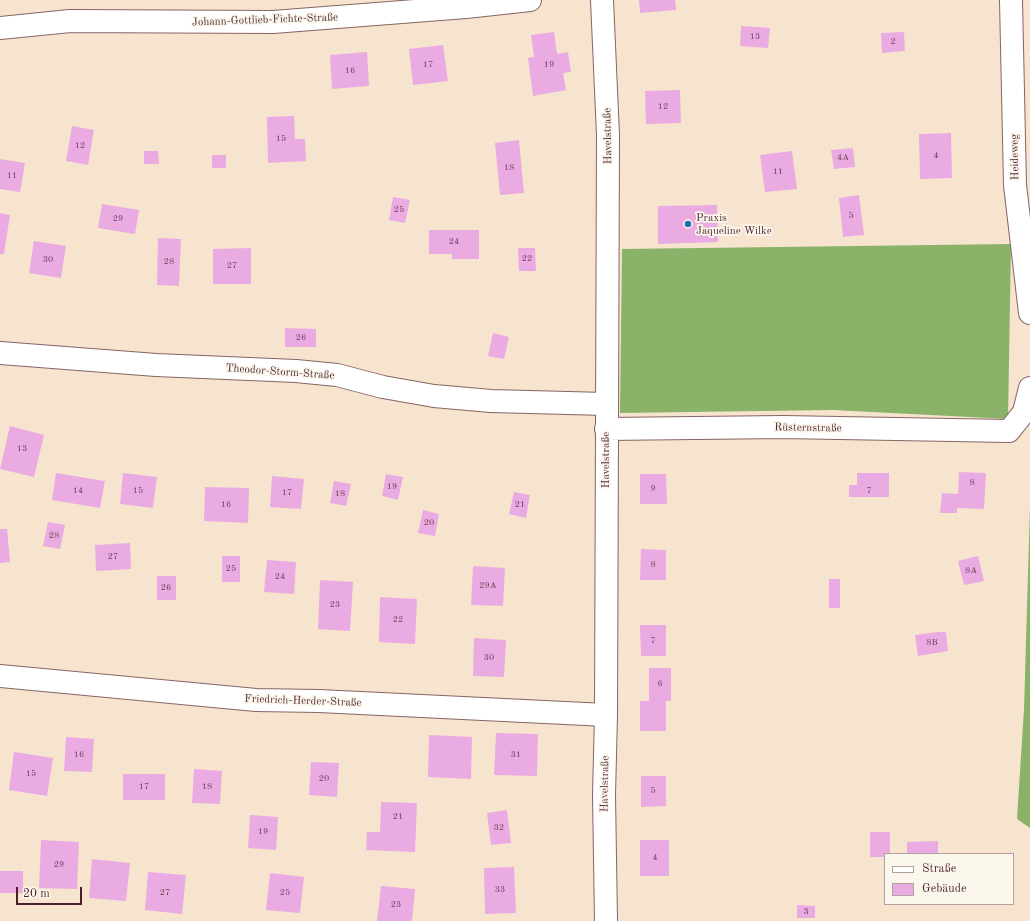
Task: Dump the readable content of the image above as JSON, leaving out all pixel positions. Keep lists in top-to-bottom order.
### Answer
{
  "streets": {
    "street": [
      "Johann-Gottlieb-Fichte-Straße",
      "Havelstraße",
      "Heideweg",
      "Theodor-Storm-Straße",
      "Rüsternstraße",
      "Friedrich-Herder-Straße"
    ]
  },
  "crossings": [
    ["Havelstraße", "Theodor-Storm-Straße"],
    ["Havelstraße", "Rüsternstraße"],
    ["Havelstraße", "Friedrich-Herder-Straße"]
  ],
  "places": ["Praxis Jaqueline Wilke"],
  "house_numbers": [
    "13",
    "2",
    "17",
    "19",
    "16",
    "12",
    "15",
    "12",
    "4",
    "4A",
    "18",
    "11",
    "11",
    "25",
    "5",
    "29",
    "24",
    "22",
    "30",
    "28",
    "27",
    "26",
    "13",
    "8",
    "19",
    "9",
    "14",
    "15",
    "7",
    "17",
    "18",
    "16",
    "21",
    "20",
    "28",
    "27",
    "8",
    "25",
    "8A",
    "24",
    "29A",
    "26",
    "23",
    "22",
    "7",
    "8B",
    "30",
    "6",
    "16",
    "31",
    "15",
    "20",
    "17",
    "18",
    "5",
    "21",
    "32",
    "19",
    "4",
    "29",
    "33",
    "27",
    "25",
    "23",
    "3"
  ],
  "legend": ["Straße", "Gebäude"],
  "scale_bar": "20 m"
}
